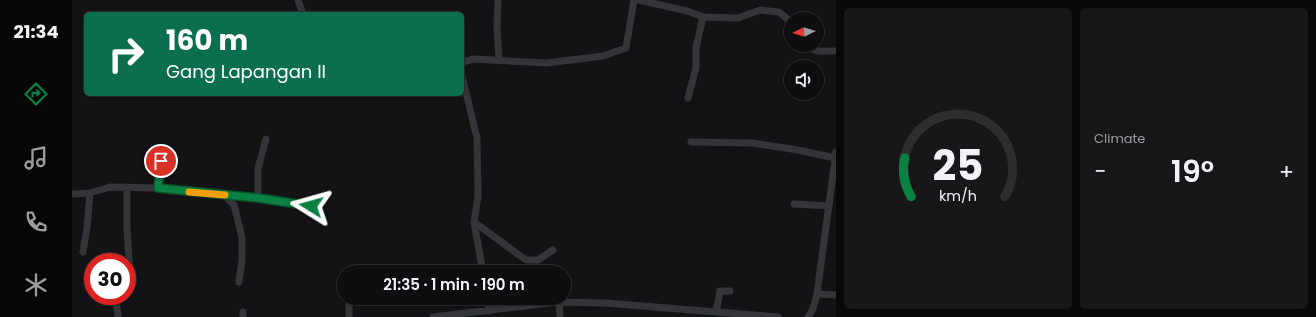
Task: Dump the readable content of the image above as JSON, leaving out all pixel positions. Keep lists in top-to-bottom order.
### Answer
{
  "north": "left",
  "page": {
    "tabs": "21:34",
    "tile": "Climate",
    "turn": ["160 m", "Gang Lapangan II"],
    "heat": ["−", "19°", "+"],
    "limit": "30",
    "trip": "21:35 · 1 min · 190 m",
    "gauge": ["25", "km/h"]
  }
}
